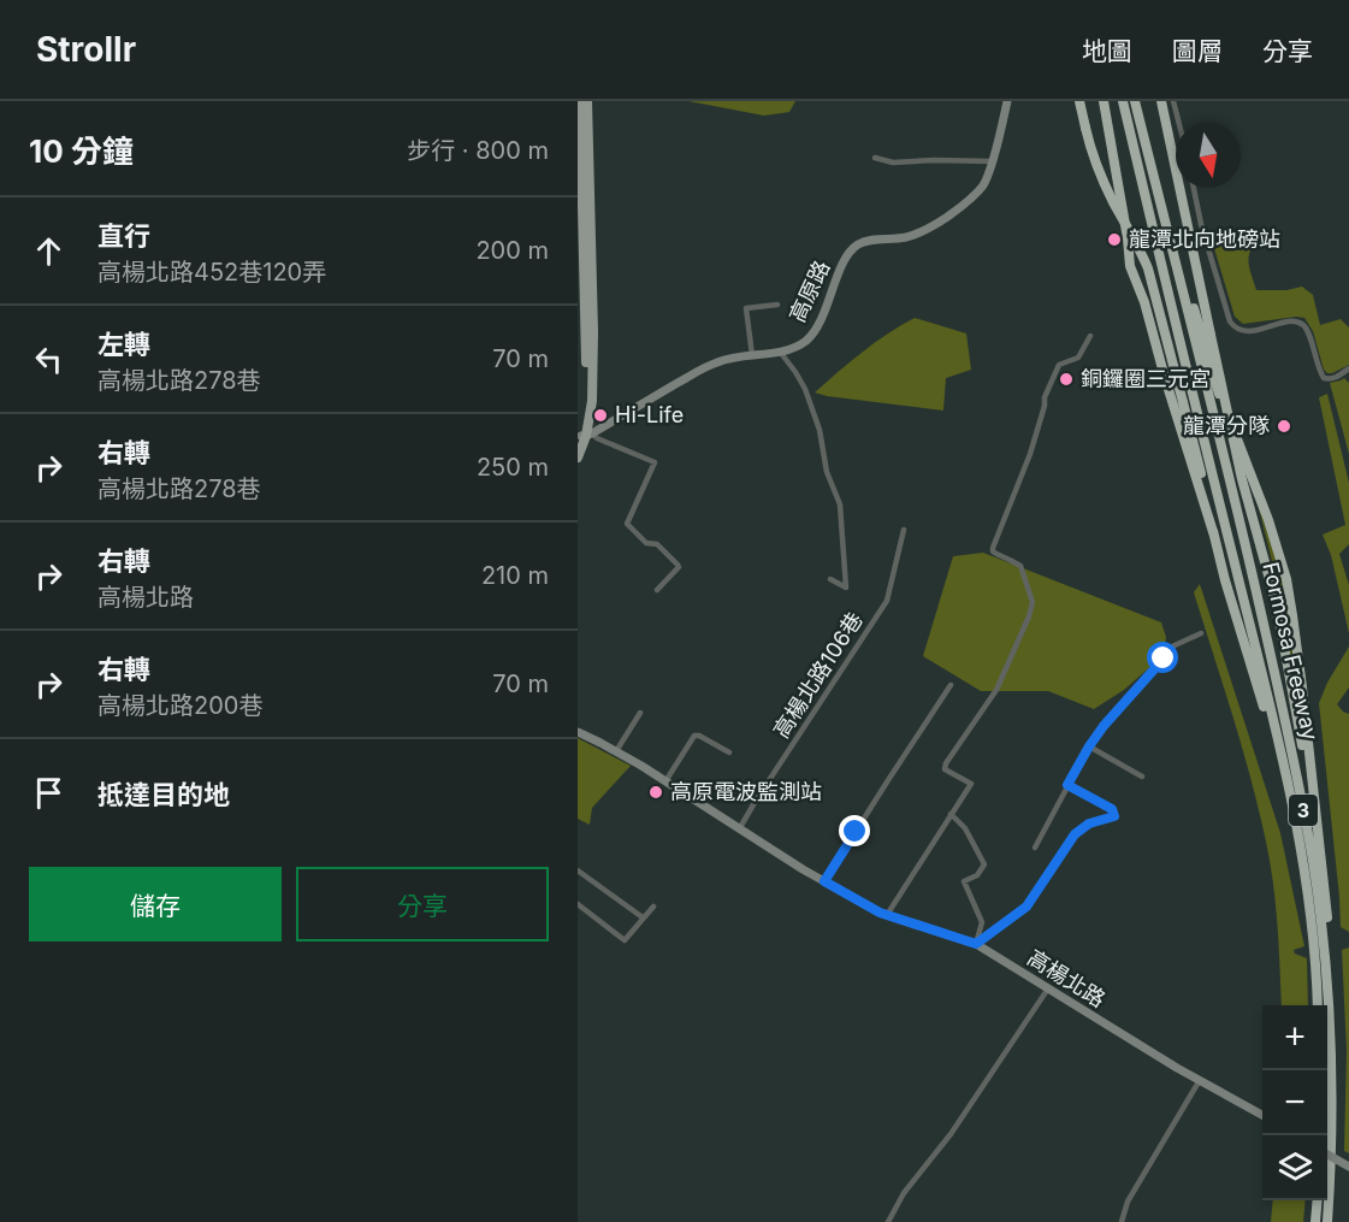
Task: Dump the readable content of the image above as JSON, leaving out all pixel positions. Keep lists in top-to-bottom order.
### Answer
{
  "streets": {
    "highway": ["Formosa Freeway", "3"],
    "street": ["高原路", "高楊北路106巷", "高楊北路"]
  },
  "crossings": [
    ["高楊北路106巷", "高楊北路"]
  ],
  "places": [
    "龍潭北向地磅站",
    "銅鑼圈三元宮",
    "Hi-Life",
    "龍潭分隊",
    "高原電波監測站"
  ],
  "north": "bottom",
  "page": {
    "header": "Strollr",
    "nav": ["地圖", "圖層", "分享"],
    "heading": ["10 分鐘", "步行 · 800 m"],
    "list": [
      ["直行", "高楊北路452巷120弄", "200 m"],
      ["左轉", "高楊北路278巷", "70 m"],
      ["右轉", "高楊北路278巷", "250 m"],
      ["右轉", "高楊北路", "210 m"],
      ["右轉", "高楊北路200巷", "70 m"],
      "抵達目的地"
    ],
    "buttons": ["儲存", "分享"],
    "map_buttons": ["+", "−"]
  }
}
